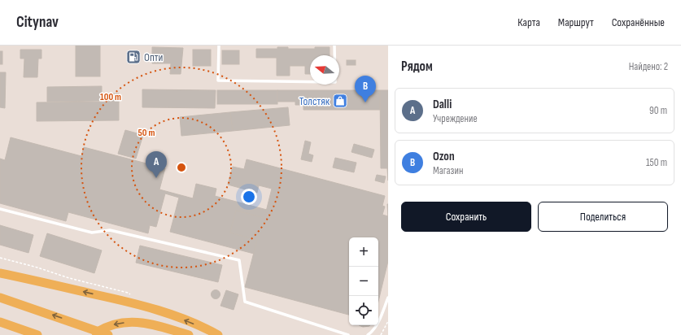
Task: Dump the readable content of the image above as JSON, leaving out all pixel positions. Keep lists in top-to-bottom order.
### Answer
{
  "places": {
    "fuel station": ["Опти"],
    "shop": ["Толстяк"]
  },
  "north": "left",
  "page": {
    "header": "Citynav",
    "nav": ["Карта", "Маршрут", "Сохранённые"],
    "heading": ["Рядом", "Найдено: 2"],
    "pins": ["B", "A"],
    "list": [
      {
        "mark": "A",
        "name": "Dalli",
        "note": "Учреждение",
        "value": "90 m"
      },
      {
        "mark": "B",
        "name": "Ozon",
        "note": "Магазин",
        "value": "150 m"
      }
    ],
    "buttons": ["Сохранить", "Поделиться"],
    "map_buttons": ["+", "−"]
  },
  "rings": ["100 m", "50 m"]
}
